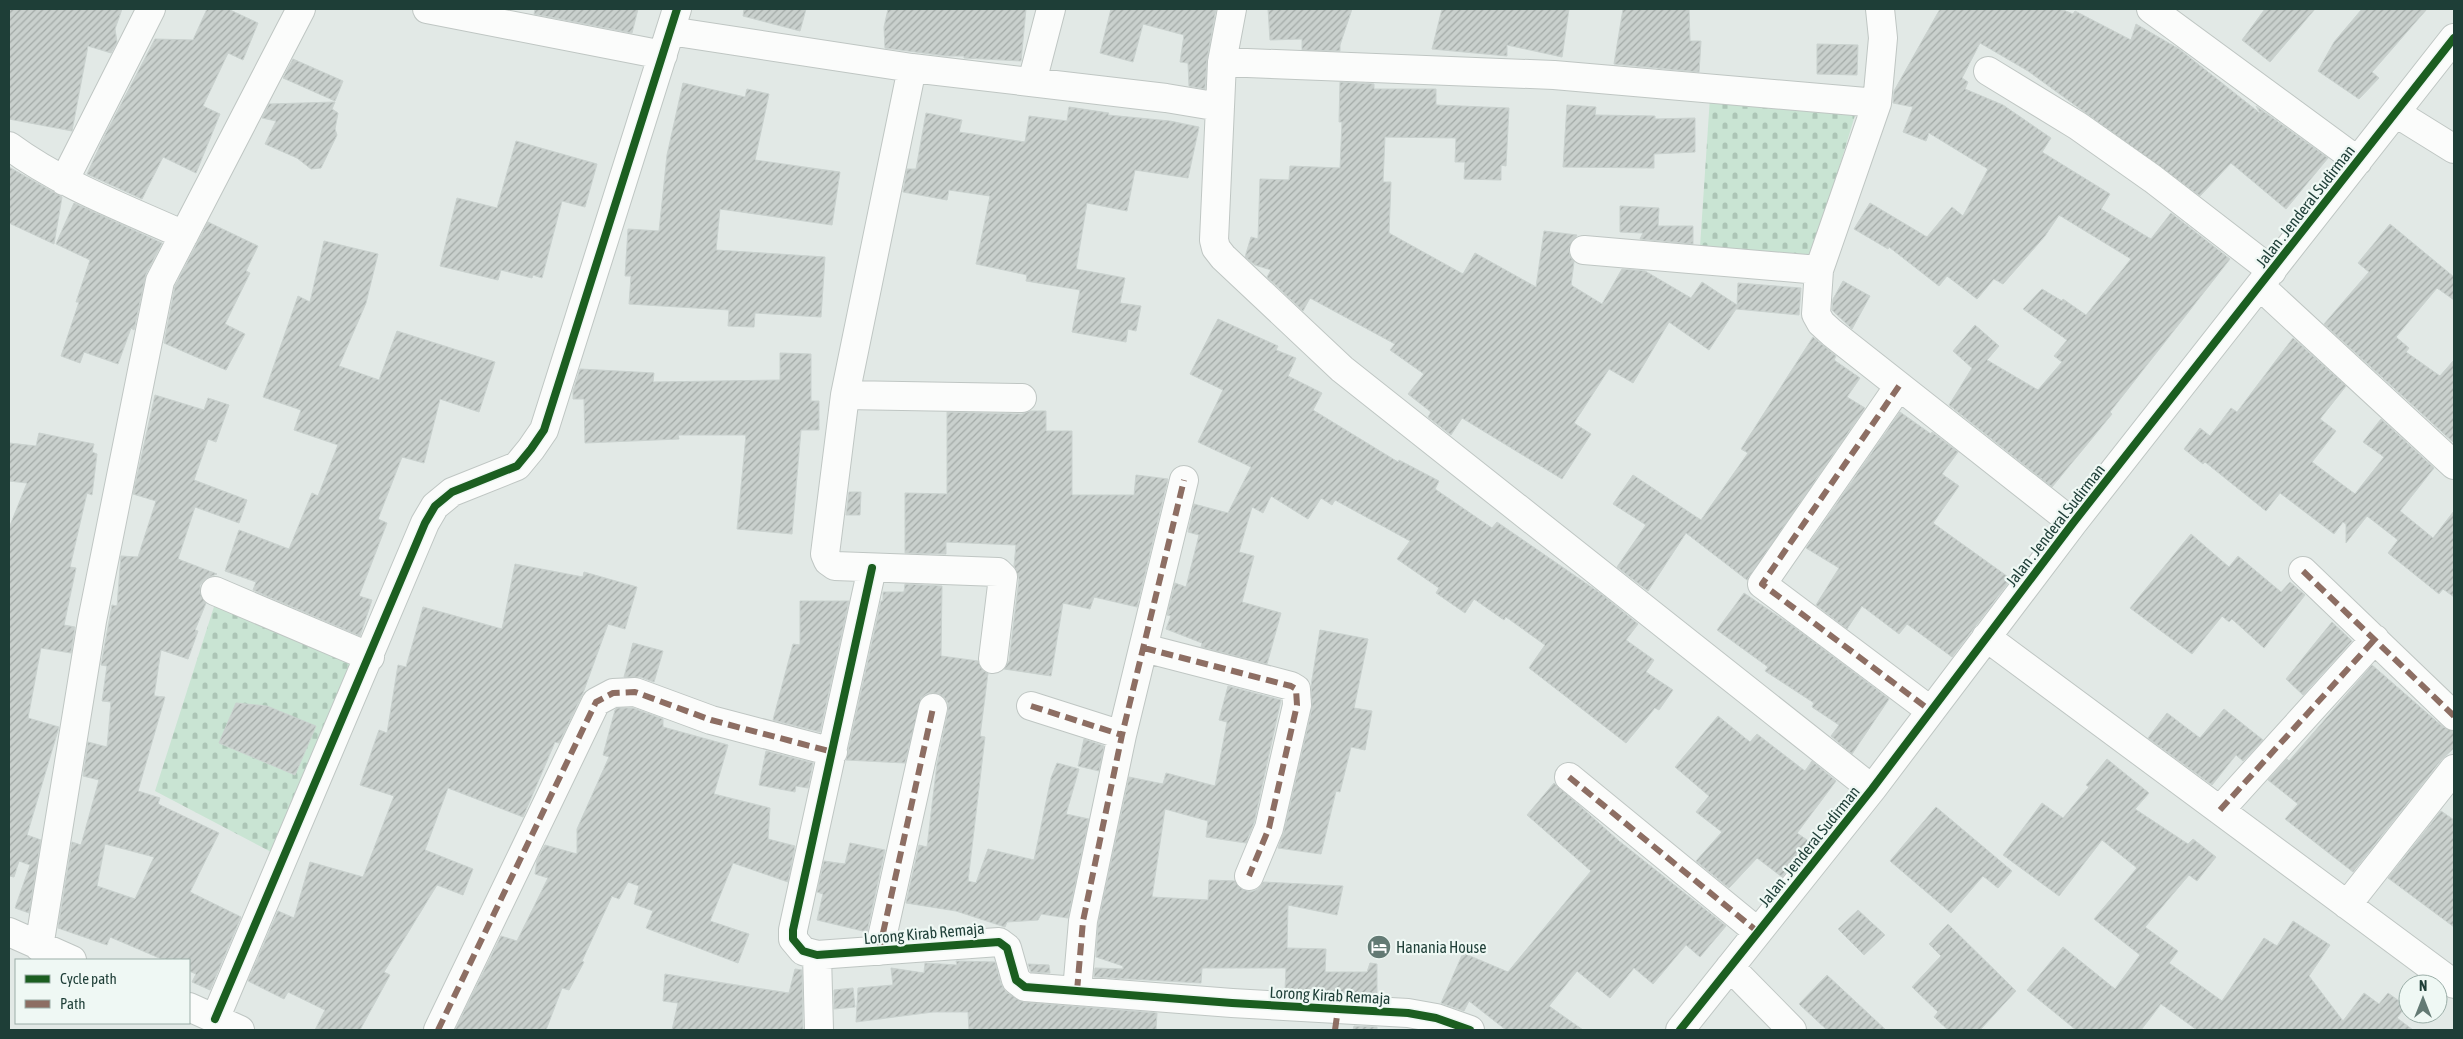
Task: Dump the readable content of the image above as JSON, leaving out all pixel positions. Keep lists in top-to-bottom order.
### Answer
{
  "streets": {
    "street": ["Jalan . Jenderal Sudirman", "Lorong Kirab Remaja"]
  },
  "places": {
    "hotel": ["Hanania House"]
  },
  "legend": ["Cycle path", "Path"],
  "north": "top"
}
